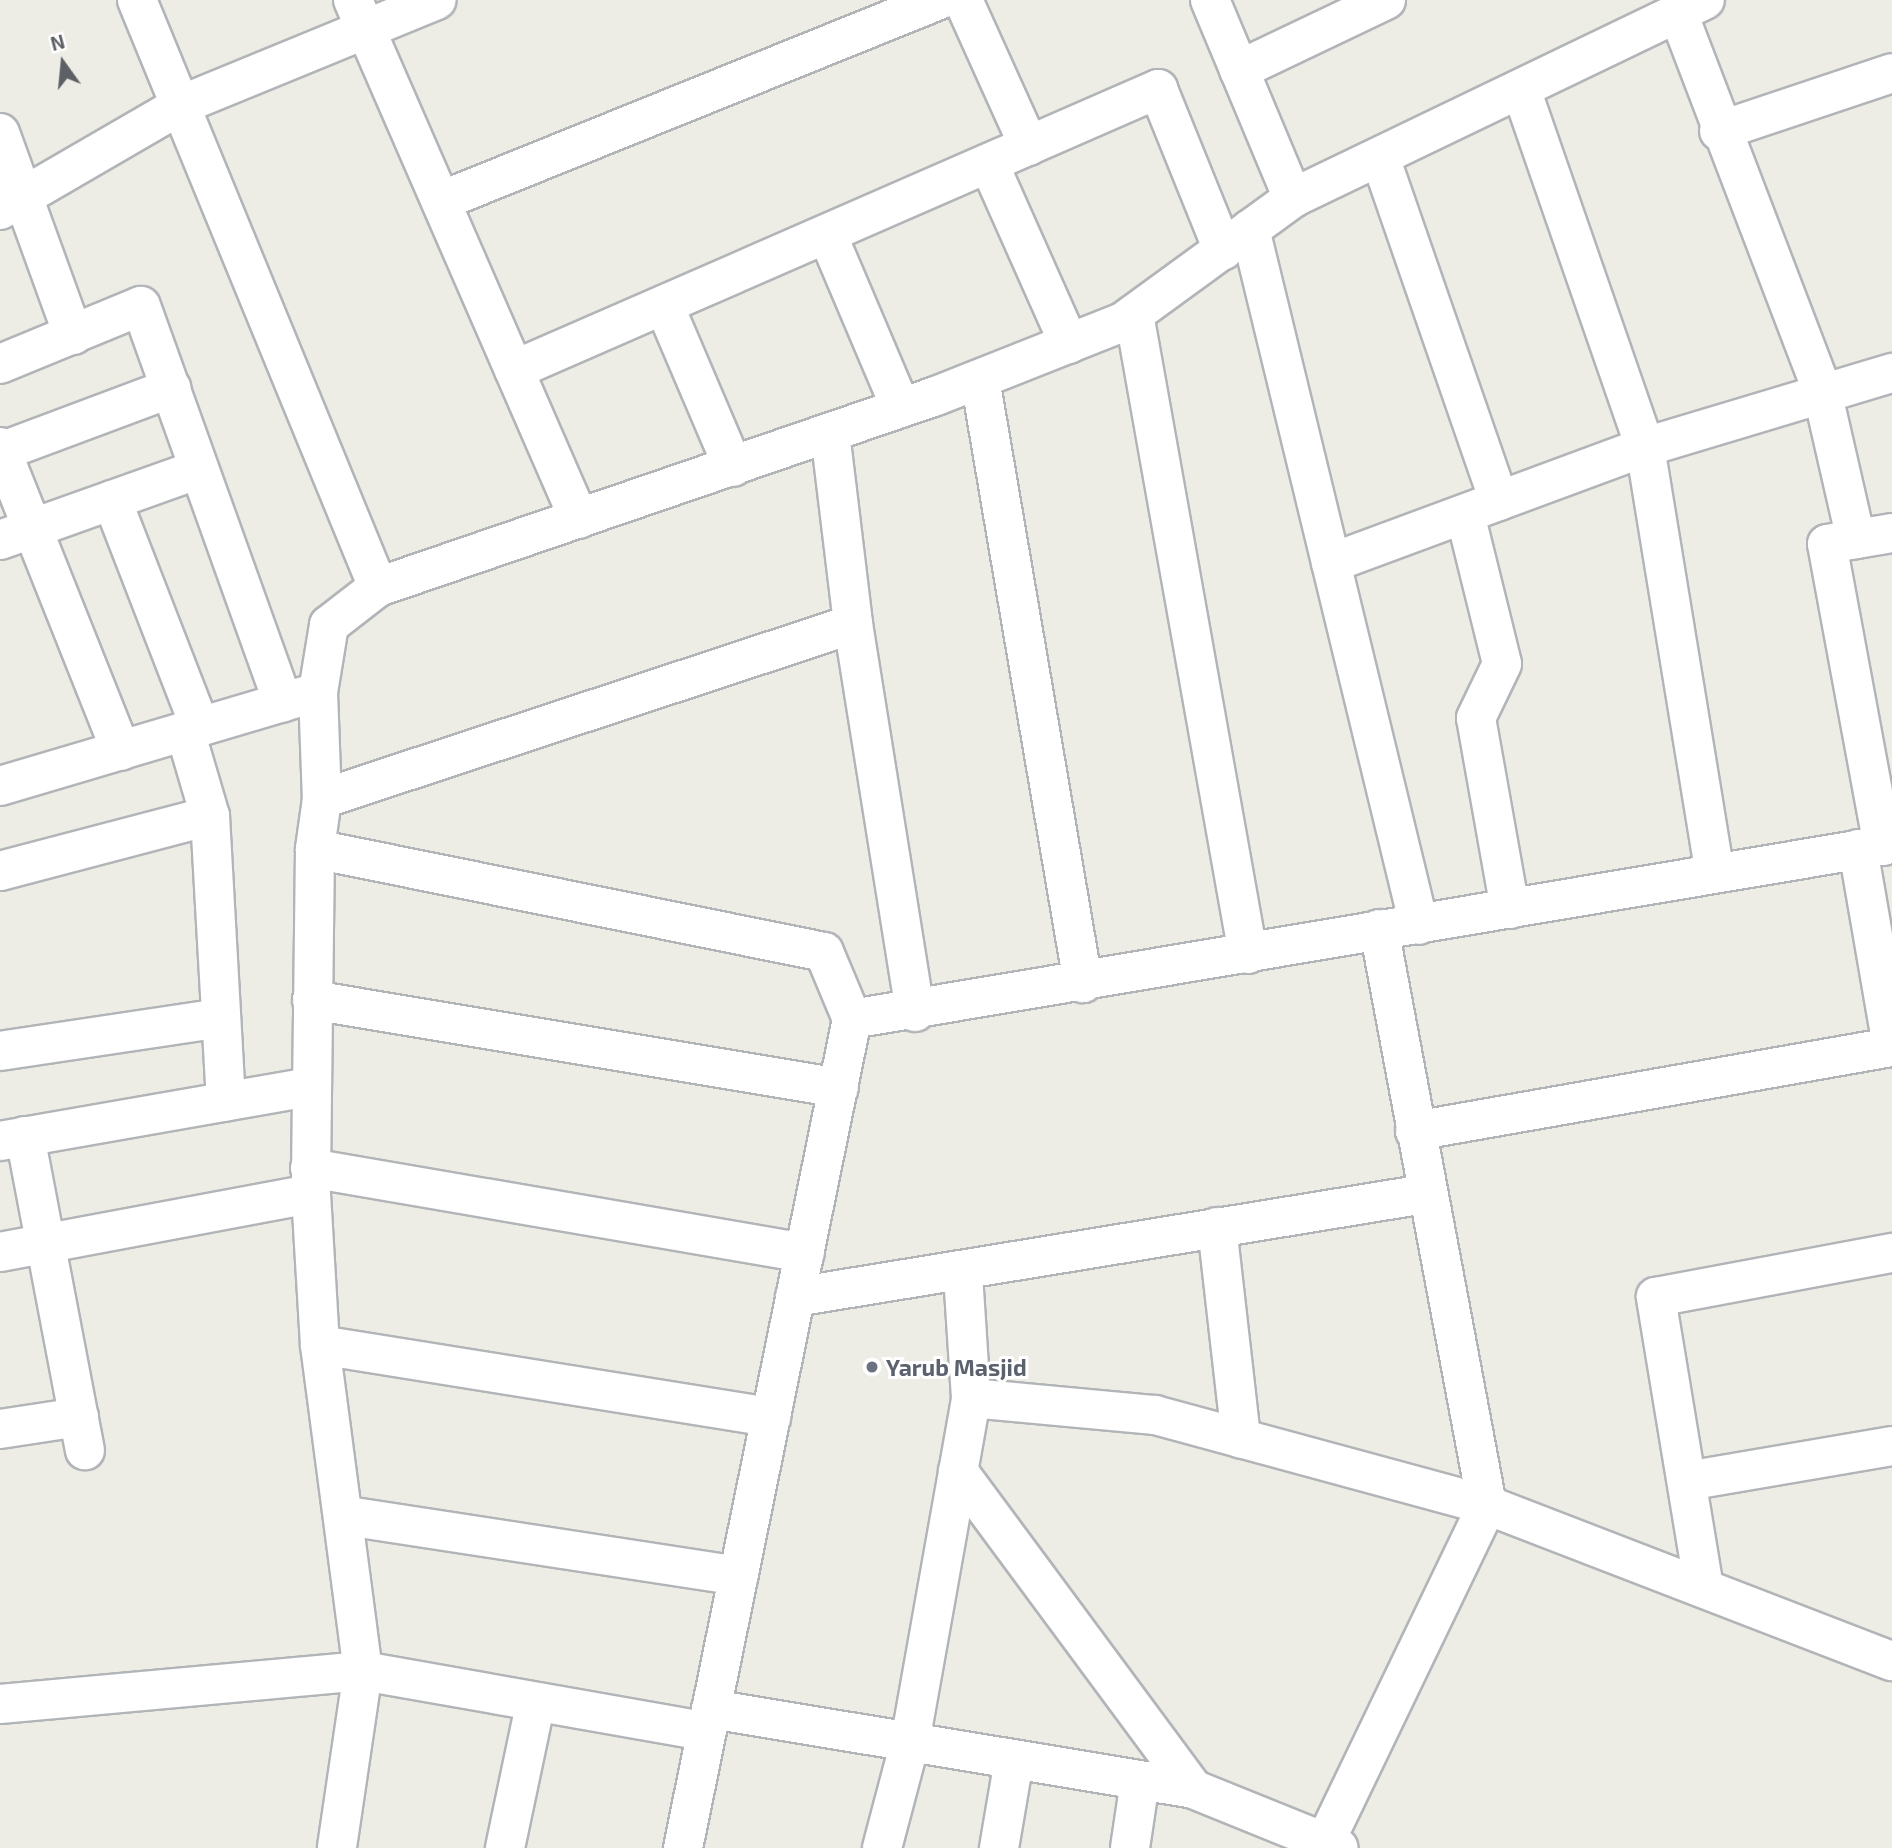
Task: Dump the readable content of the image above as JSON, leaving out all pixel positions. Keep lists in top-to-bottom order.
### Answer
{
  "places": ["Yarub Masjid"],
  "north": "top"
}
